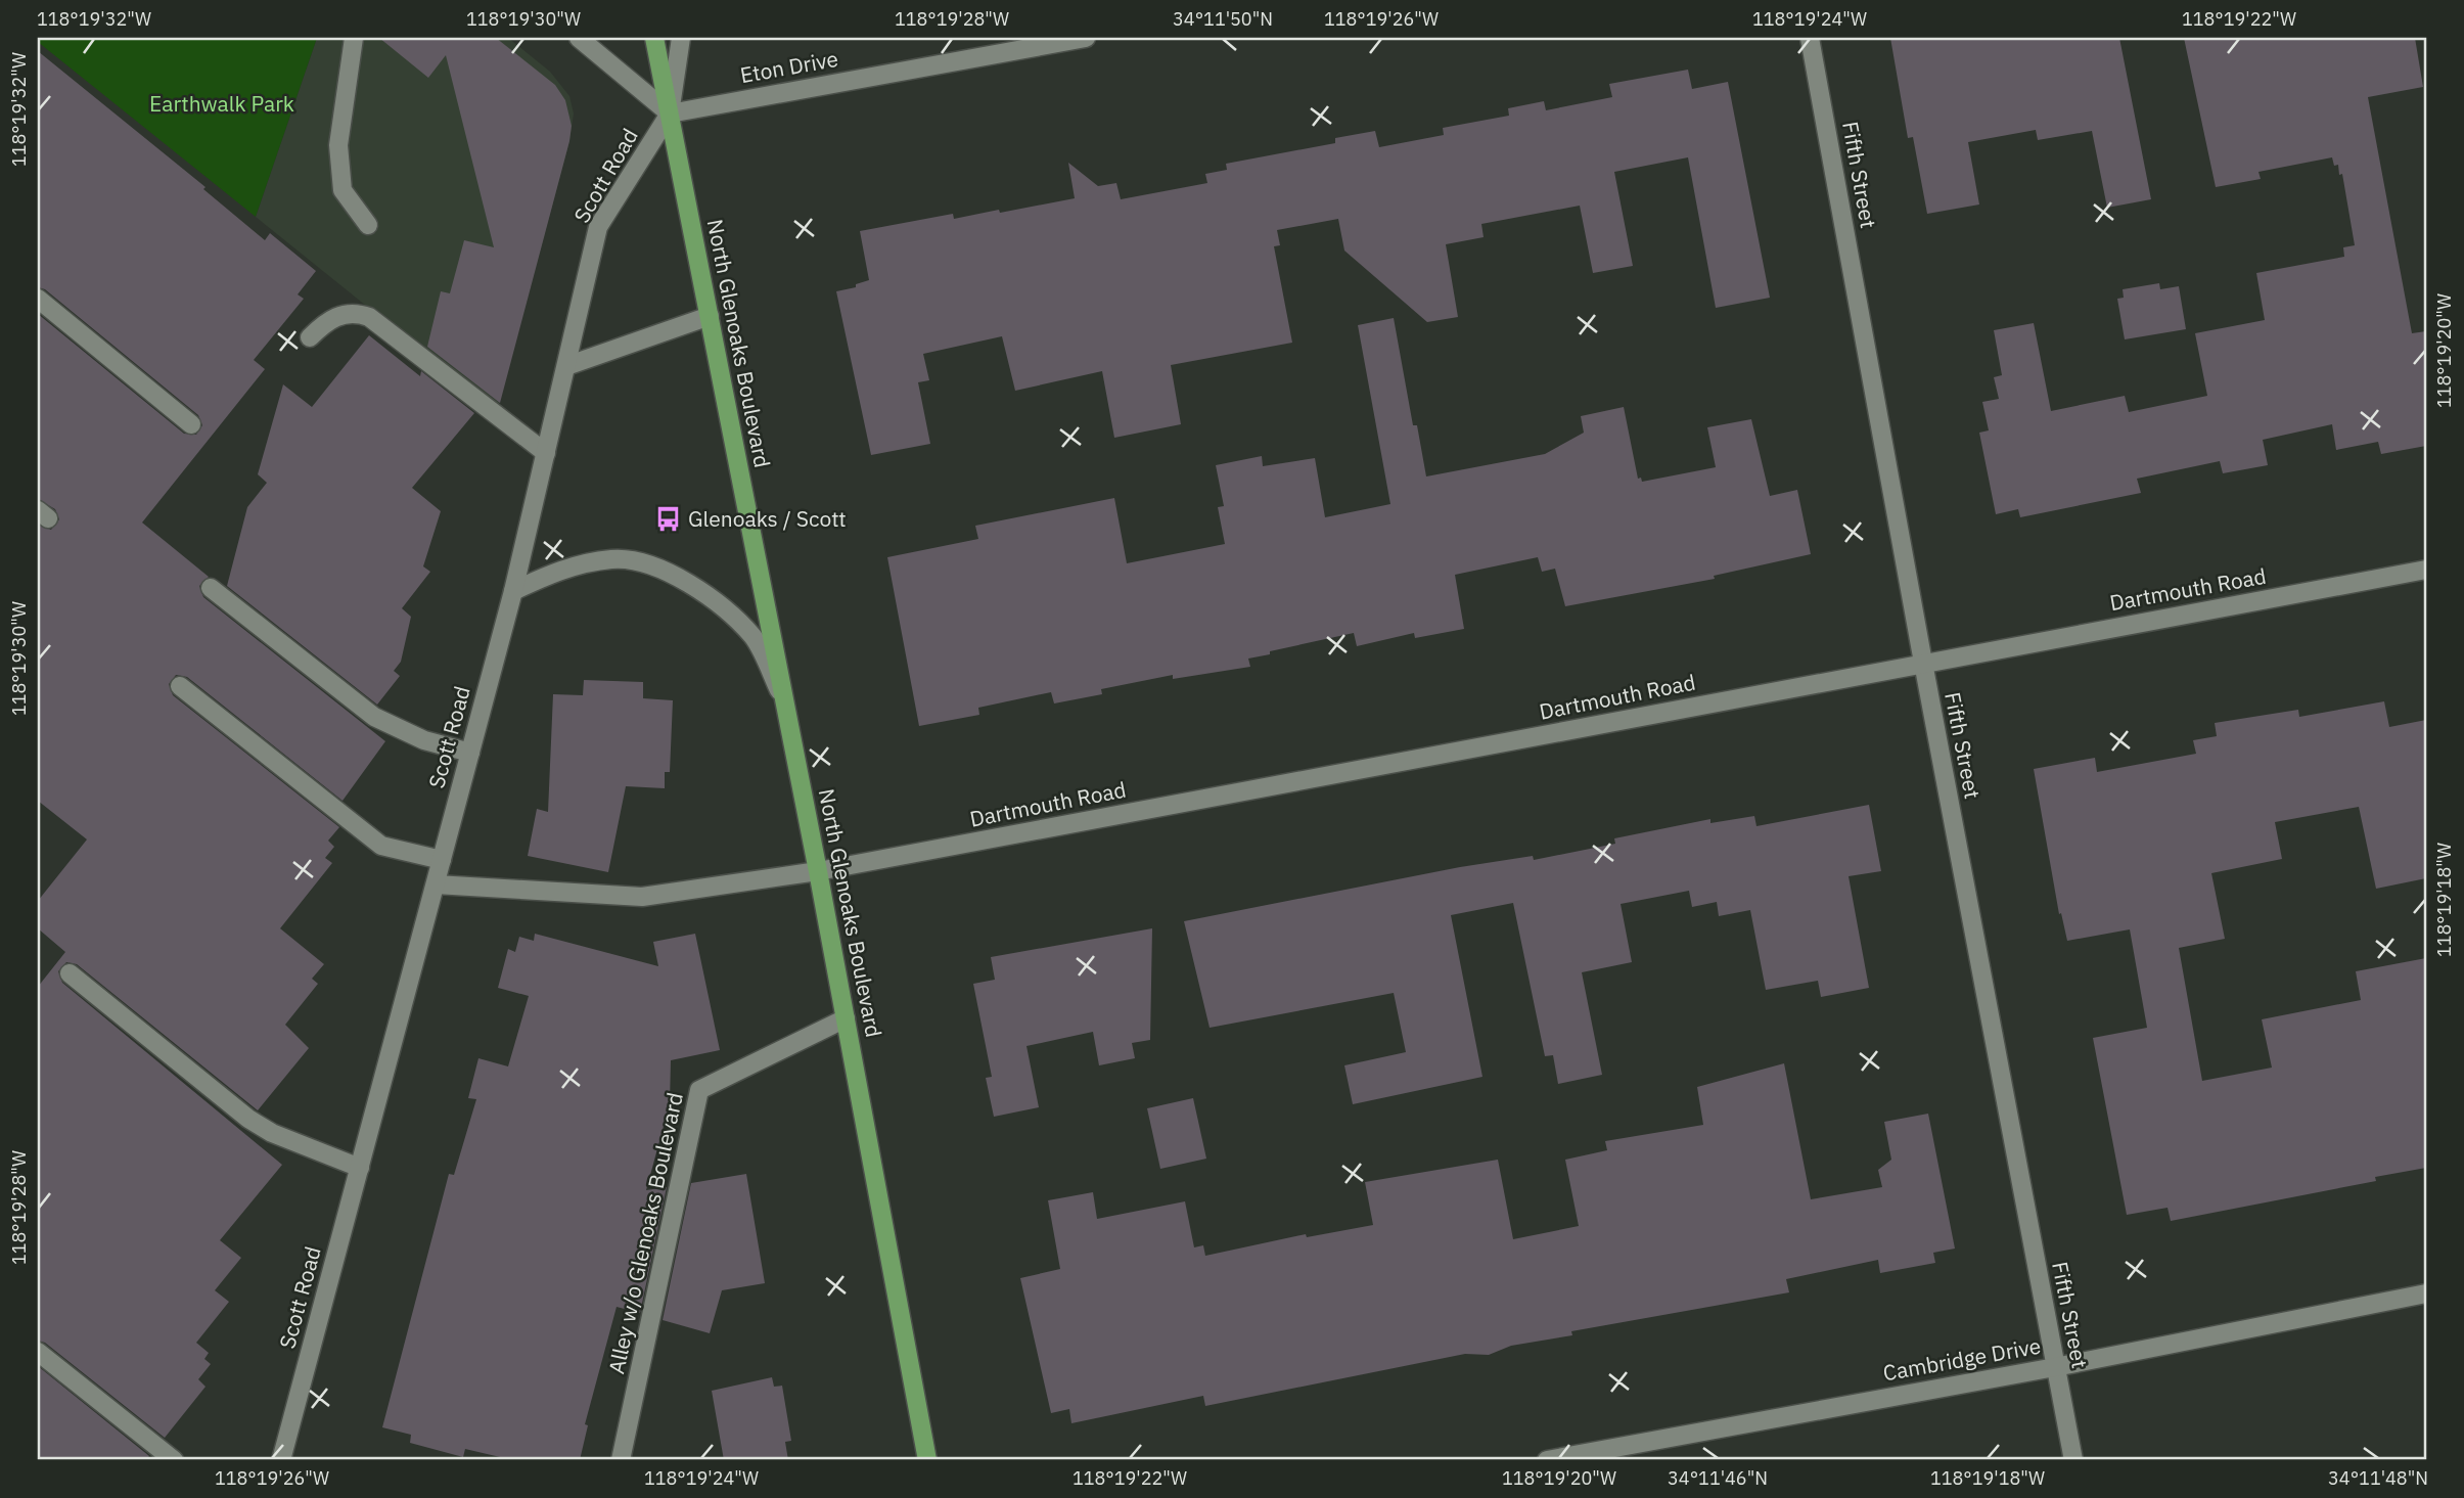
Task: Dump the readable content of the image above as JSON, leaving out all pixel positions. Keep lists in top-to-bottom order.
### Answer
{
  "streets": {
    "main road": ["North Glenoaks Boulevard"],
    "street": [
      "Eton Drive",
      "Fifth Street",
      "Scott Road",
      "Dartmouth Road",
      "Alley w/o Glenoaks Boulevard",
      "Cambridge Drive"
    ]
  },
  "crossings": [
    ["Eton Drive", "Scott Road"],
    ["Eton Drive", "North Glenoaks Boulevard"],
    ["Fifth Street", "Dartmouth Road"],
    ["Fifth Street", "Cambridge Drive"],
    ["Scott Road", "North Glenoaks Boulevard"],
    ["Scott Road", "Dartmouth Road"],
    ["North Glenoaks Boulevard", "Dartmouth Road"],
    ["North Glenoaks Boulevard", "Alley w/o Glenoaks Boulevard"]
  ],
  "parks": ["Earthwalk Park"],
  "places": {
    "bus stop": ["Glenoaks / Scott"]
  },
  "coordinates": [
    "118°19'32\"W",
    "118°19'30\"W",
    "118°19'28\"W",
    "34°11'50\"N",
    "118°19'26\"W",
    "118°19'24\"W",
    "118°19'22\"W",
    "118°19'20\"W",
    "118°19'18\"W",
    "34°11'46\"N",
    "34°11'48\"N"
  ]
}
